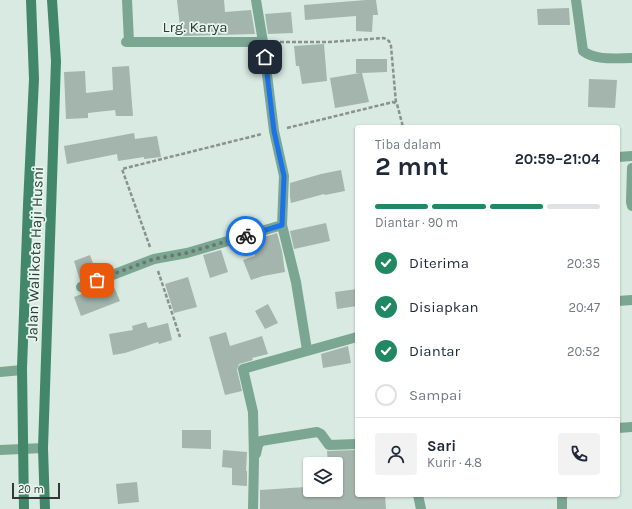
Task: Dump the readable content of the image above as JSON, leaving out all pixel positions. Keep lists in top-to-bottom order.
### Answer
{
  "streets": {
    "street": ["Lrg. Karya", "Jalan Walikota Haji Husni"]
  },
  "scale_bar": "20 m",
  "page": {
    "heading": ["2 mnt", "Tiba dalam", "20:59–21:04"],
    "panel": ["Sari", "Kurir · 4.8"],
    "bar": "Diantar · 90 m",
    "list": [
      ["Diterima", "20:35"],
      ["Disiapkan", "20:47"],
      ["Diantar", "20:52"],
      "Sampai"
    ],
    "scale": "20 m"
  }
}
